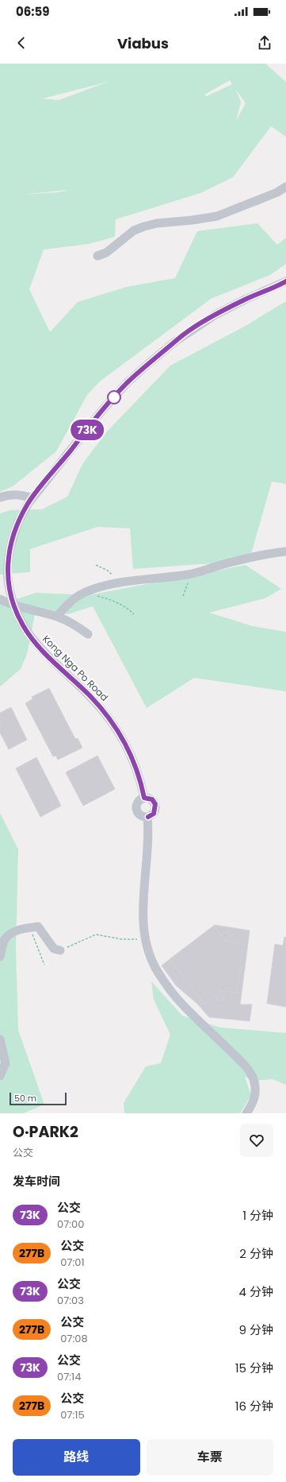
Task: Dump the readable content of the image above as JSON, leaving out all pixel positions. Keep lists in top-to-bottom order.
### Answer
{
  "streets": {
    "street": ["Kong Nga Po Road"]
  },
  "lines": ["bus line 73K"],
  "scale_bar": "50 m",
  "page": {
    "status": "06:59",
    "header": "Viabus",
    "on_map": "73K",
    "scale": "50 m",
    "heading": [
      ["O·PARK2", "公交"],
      "发车时间"
    ],
    "list": [
      {
        "mark": "73K",
        "name": "公交",
        "note": "07:00",
        "value": "1 分钟"
      },
      {
        "mark": "277B",
        "name": "公交",
        "note": "07:01",
        "value": "2 分钟"
      },
      {
        "mark": "73K",
        "name": "公交",
        "note": "07:03",
        "value": "4 分钟"
      },
      {
        "mark": "277B",
        "name": "公交",
        "note": "07:08",
        "value": "9 分钟"
      },
      {
        "mark": "73K",
        "name": "公交",
        "note": "07:14",
        "value": "15 分钟"
      },
      {
        "mark": "277B",
        "name": "公交",
        "note": "07:15",
        "value": "16 分钟"
      }
    ],
    "buttons": ["路线", "车票"]
  }
}
